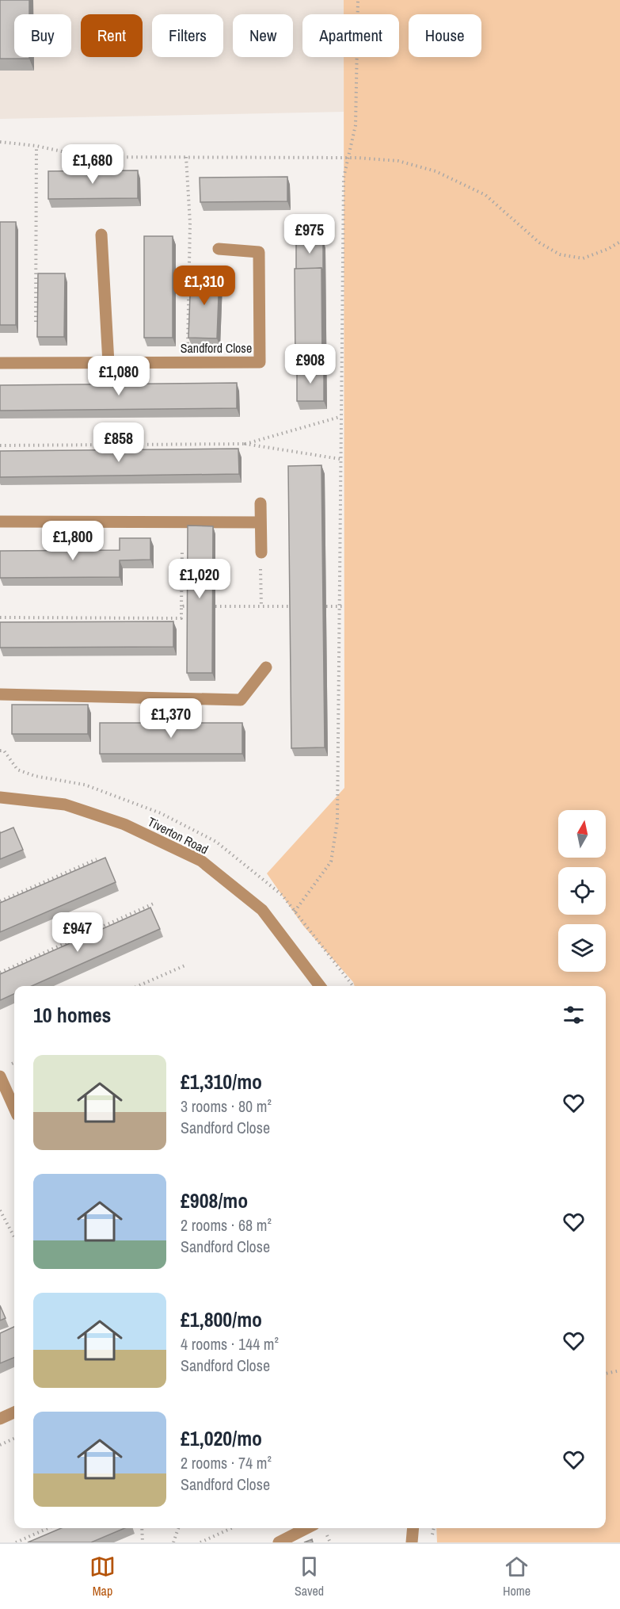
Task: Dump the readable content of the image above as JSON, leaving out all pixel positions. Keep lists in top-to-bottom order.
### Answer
{
  "streets": {
    "street": ["Sandford Close", "Tiverton Road"]
  },
  "north": "top",
  "page": {
    "chip": [
      "Buy",
      "Rent",
      "Filters",
      "New",
      "Apartment",
      "House"
    ],
    "price": [
      "£1,680",
      "£975",
      "£1,310",
      "£908",
      "£1,080",
      "£858",
      "£1,800",
      "£1,020",
      "£1,370",
      "£947"
    ],
    "heading": "10 homes",
    "list": [
      {
        "name": "£1,310/mo",
        "note": "3 rooms · 80 m² · Sandford Close"
      },
      {
        "name": "£908/mo",
        "note": "2 rooms · 68 m² · Sandford Close"
      },
      {
        "name": "£1,800/mo",
        "note": "4 rooms · 144 m² · Sandford Close"
      },
      {
        "name": "£1,020/mo",
        "note": "2 rooms · 74 m² · Sandford Close"
      }
    ],
    "tabs": ["Map", "Saved", "Home"]
  }
}
